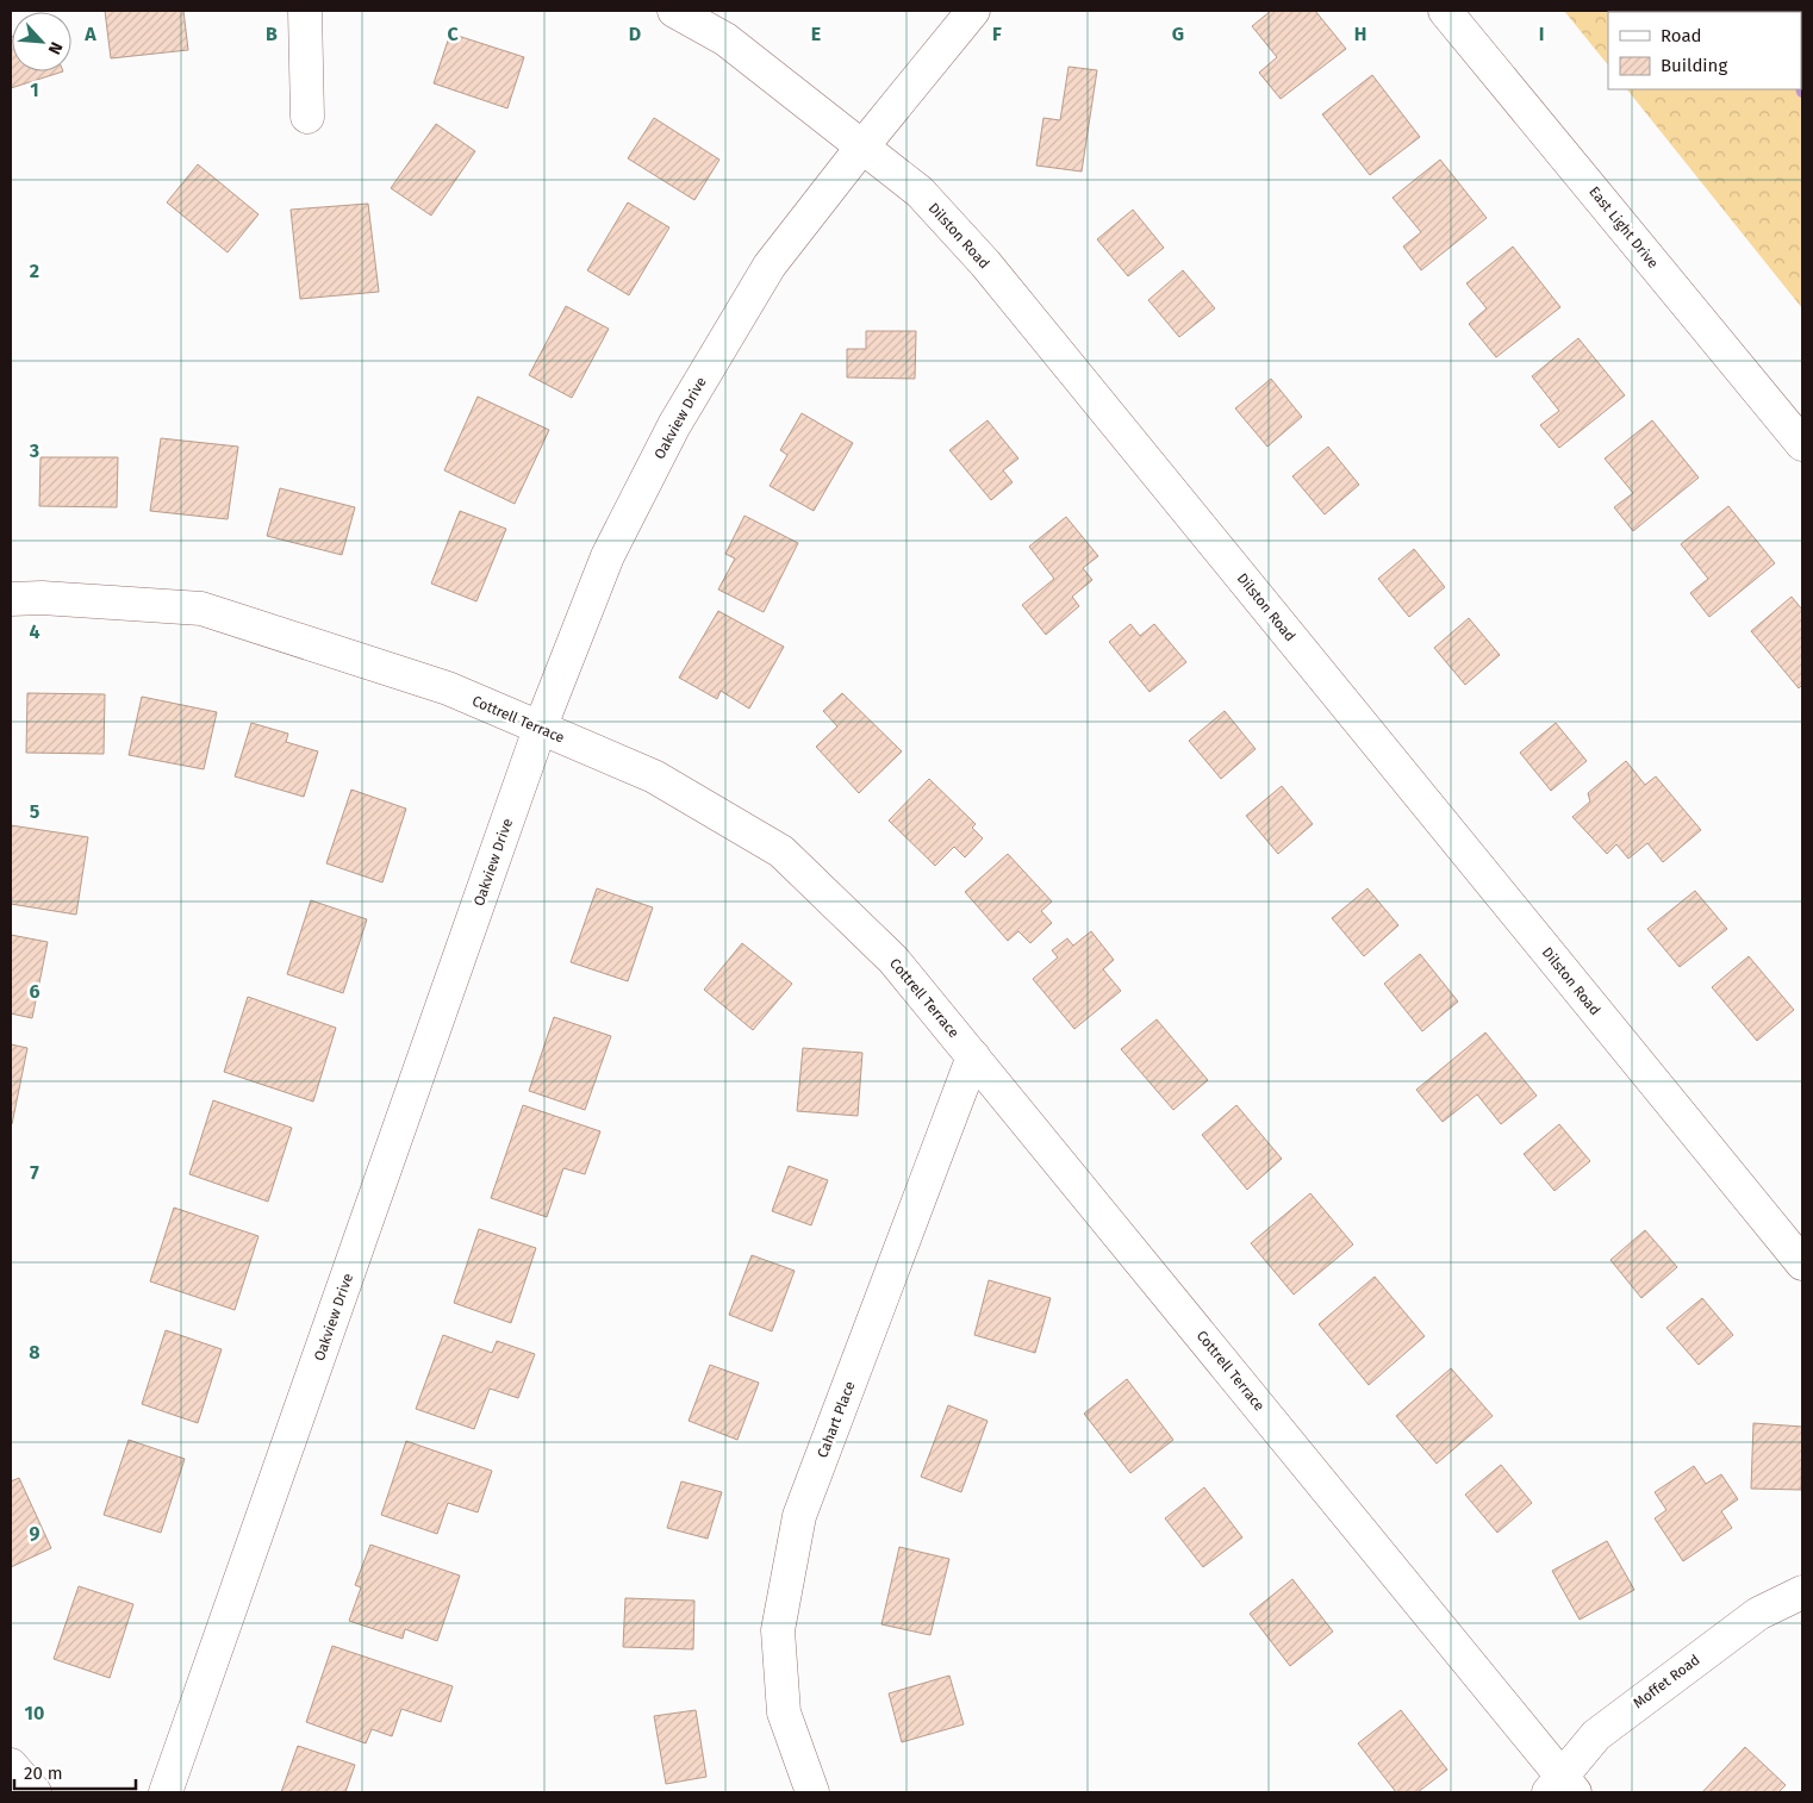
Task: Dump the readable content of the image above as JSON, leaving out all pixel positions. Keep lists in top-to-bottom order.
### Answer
{
  "streets": {
    "street": [
      "East Light Drive",
      "Dilston Road",
      "Oakview Drive",
      "Cottrell Terrace",
      "Cahart Place",
      "Moffet Road"
    ]
  },
  "crossings": [
    ["Dilston Road", "Oakview Drive"],
    ["Oakview Drive", "Cottrell Terrace"],
    ["Cottrell Terrace", "Cahart Place"],
    ["Cottrell Terrace", "Moffet Road"]
  ],
  "legend": ["Road", "Building"],
  "scale_bar": "20 m",
  "north": "bottom right",
  "grid": {
    "columns": [
      "A",
      "B",
      "C",
      "D",
      "E",
      "F",
      "G",
      "H",
      "I"
    ],
    "rows": [
      "1",
      "2",
      "3",
      "4",
      "5",
      "6",
      "7",
      "8",
      "9",
      "10"
    ]
  }
}
